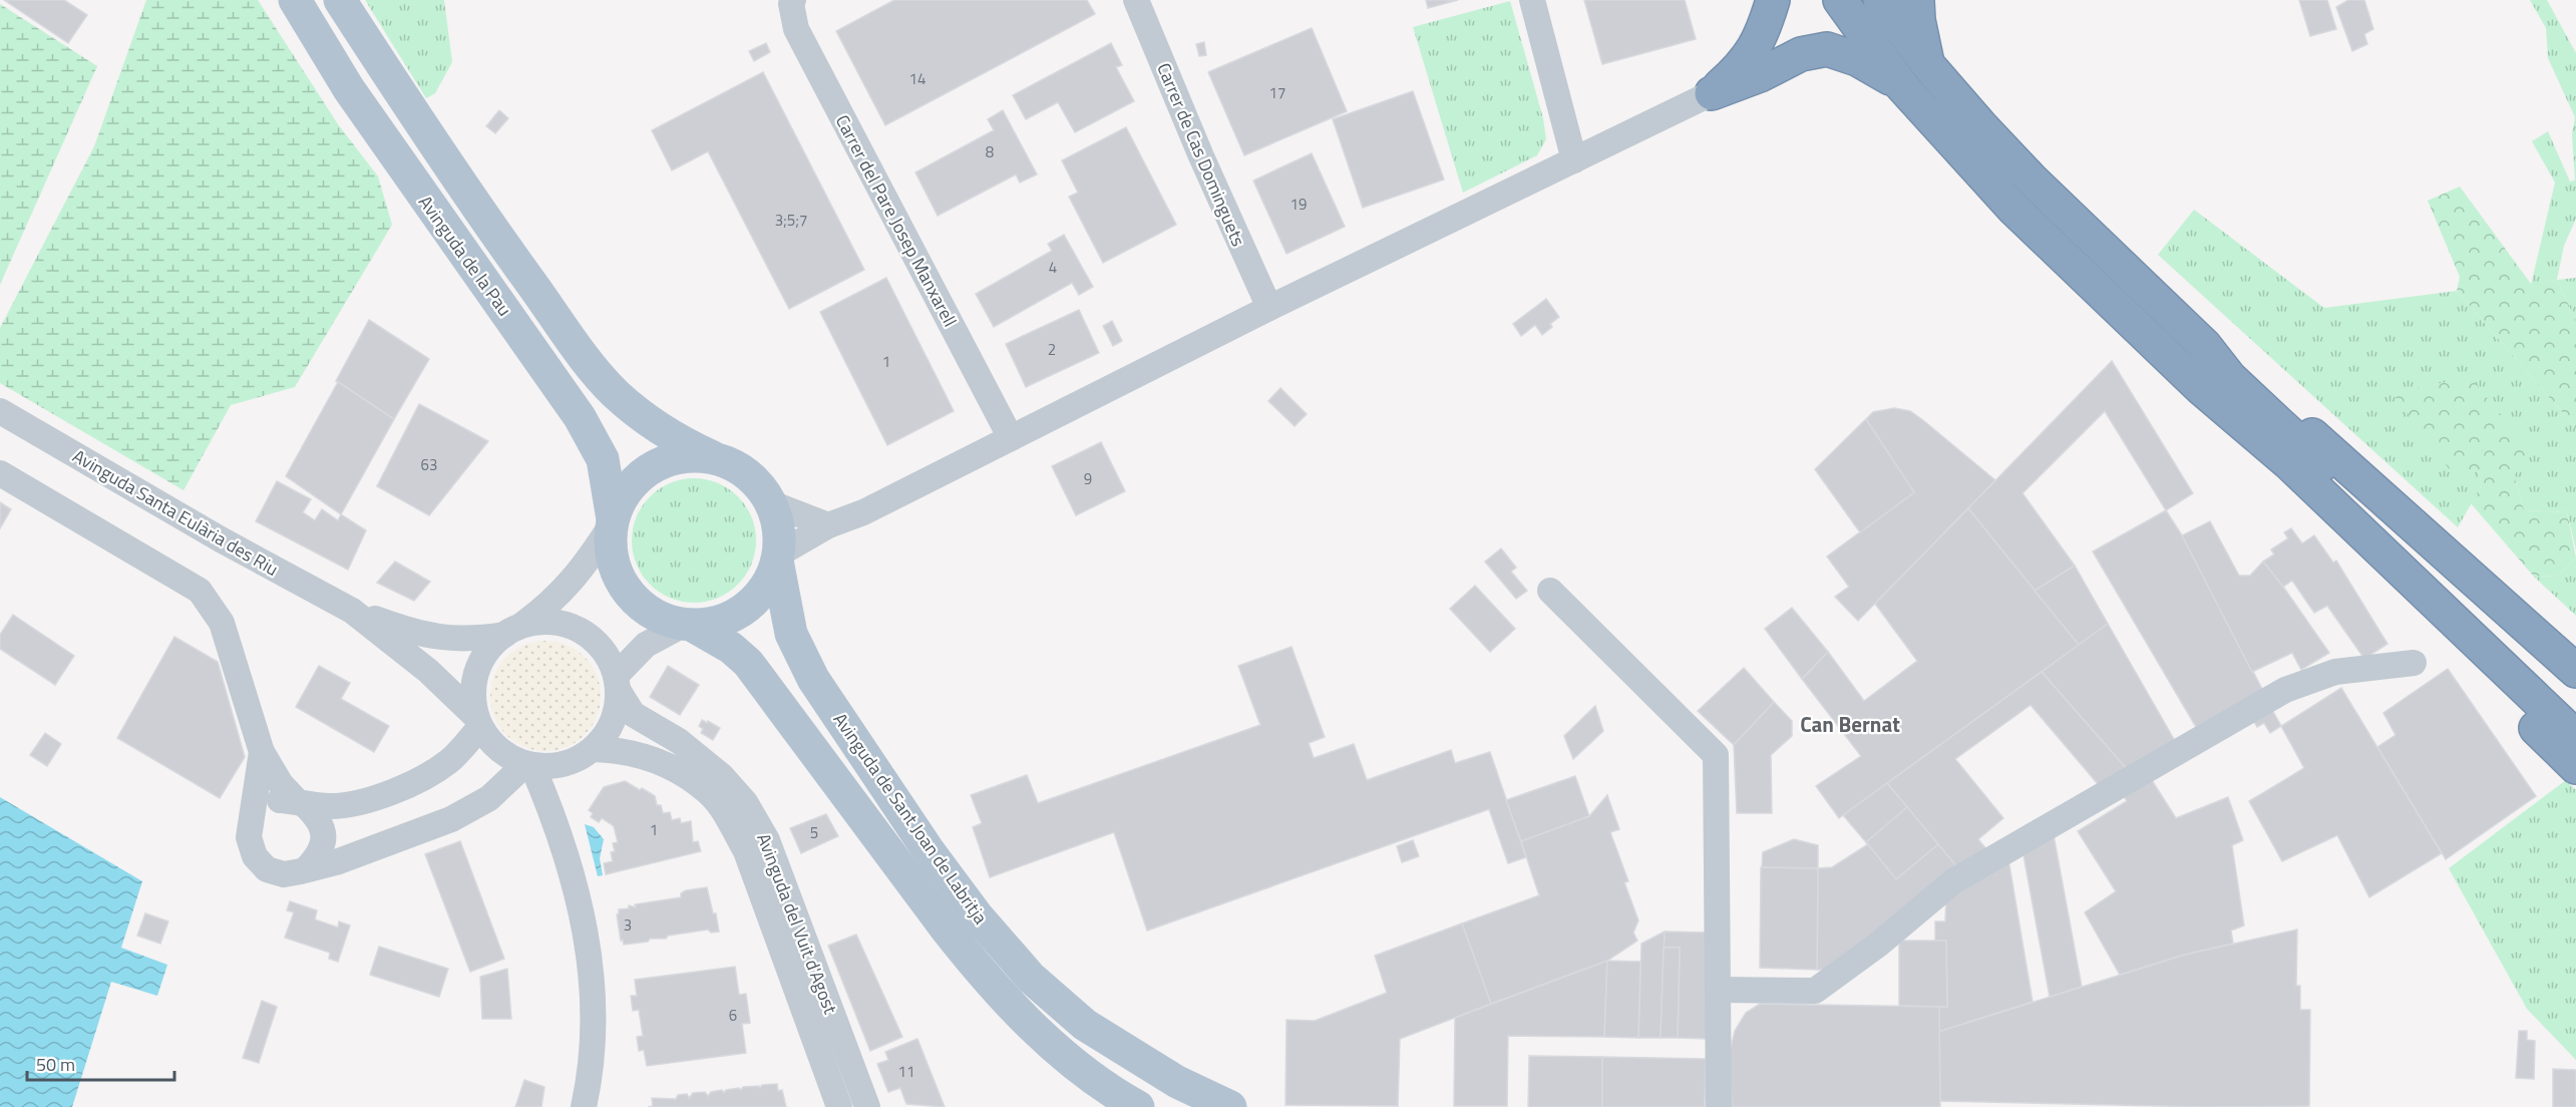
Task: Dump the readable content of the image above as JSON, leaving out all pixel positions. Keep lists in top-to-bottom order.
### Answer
{
  "streets": {
    "main road": ["Avinguda de la Pau", "Avinguda de Sant Joan de Labritja"],
    "street": [
      "Carrer de Cas Dominguets",
      "Carrer del Pare Josep Manxarell",
      "Avinguda Santa Eulària des Riu",
      "Avinguda del Vuit d'Agost"
    ]
  },
  "crossings": [
    ["Avinguda de la Pau", "Avinguda de Sant Joan de Labritja"],
    ["Avinguda Santa Eulària des Riu", "Avinguda del Vuit d'Agost"]
  ],
  "districts": ["Can Bernat"],
  "house_numbers": [
    "14",
    "17",
    "8",
    "19",
    "3;5;7",
    "4",
    "2",
    "1",
    "63",
    "9",
    "1",
    "5",
    "3",
    "6",
    "11"
  ],
  "scale_bar": "50 m"
}
